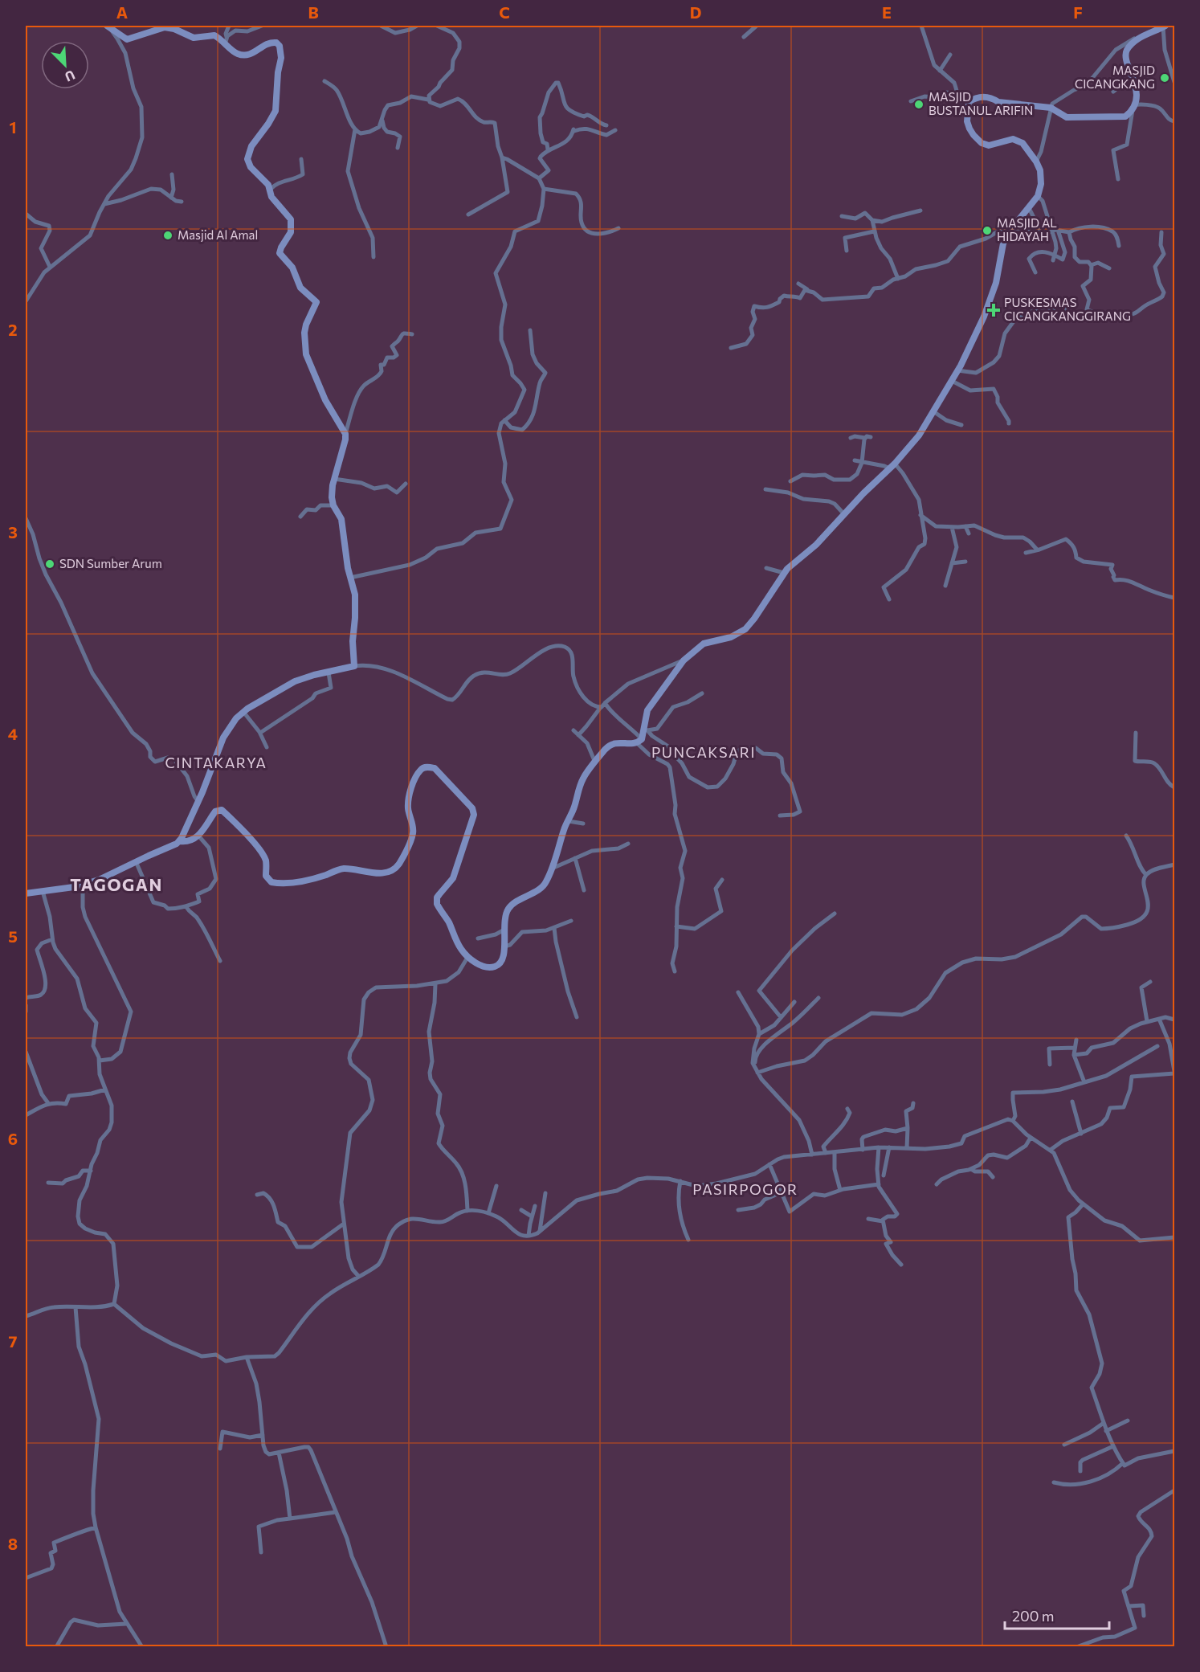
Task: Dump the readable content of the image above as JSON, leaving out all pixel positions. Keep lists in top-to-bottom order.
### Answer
{
  "districts": [
    "PUNCAKSARI",
    "CINTAKARYA",
    "TAGOGAN",
    "PASIRPOGOR"
  ],
  "places": {
    "other": [
      "MASJID CICANGKANG",
      "MASJID BUSTANUL ARIFIN",
      "MASJID AL HIDAYAH",
      "Masjid Al Amal",
      "SDN Sumber Arum"
    ],
    "health": ["PUSKESMAS CICANGKANGGIRANG"]
  },
  "scale_bar": "200 m",
  "north": "bottom right",
  "grid": {
    "columns": [
      "A",
      "B",
      "C",
      "D",
      "E",
      "F"
    ],
    "rows": [
      "1",
      "2",
      "3",
      "4",
      "5",
      "6",
      "7",
      "8"
    ]
  }
}
